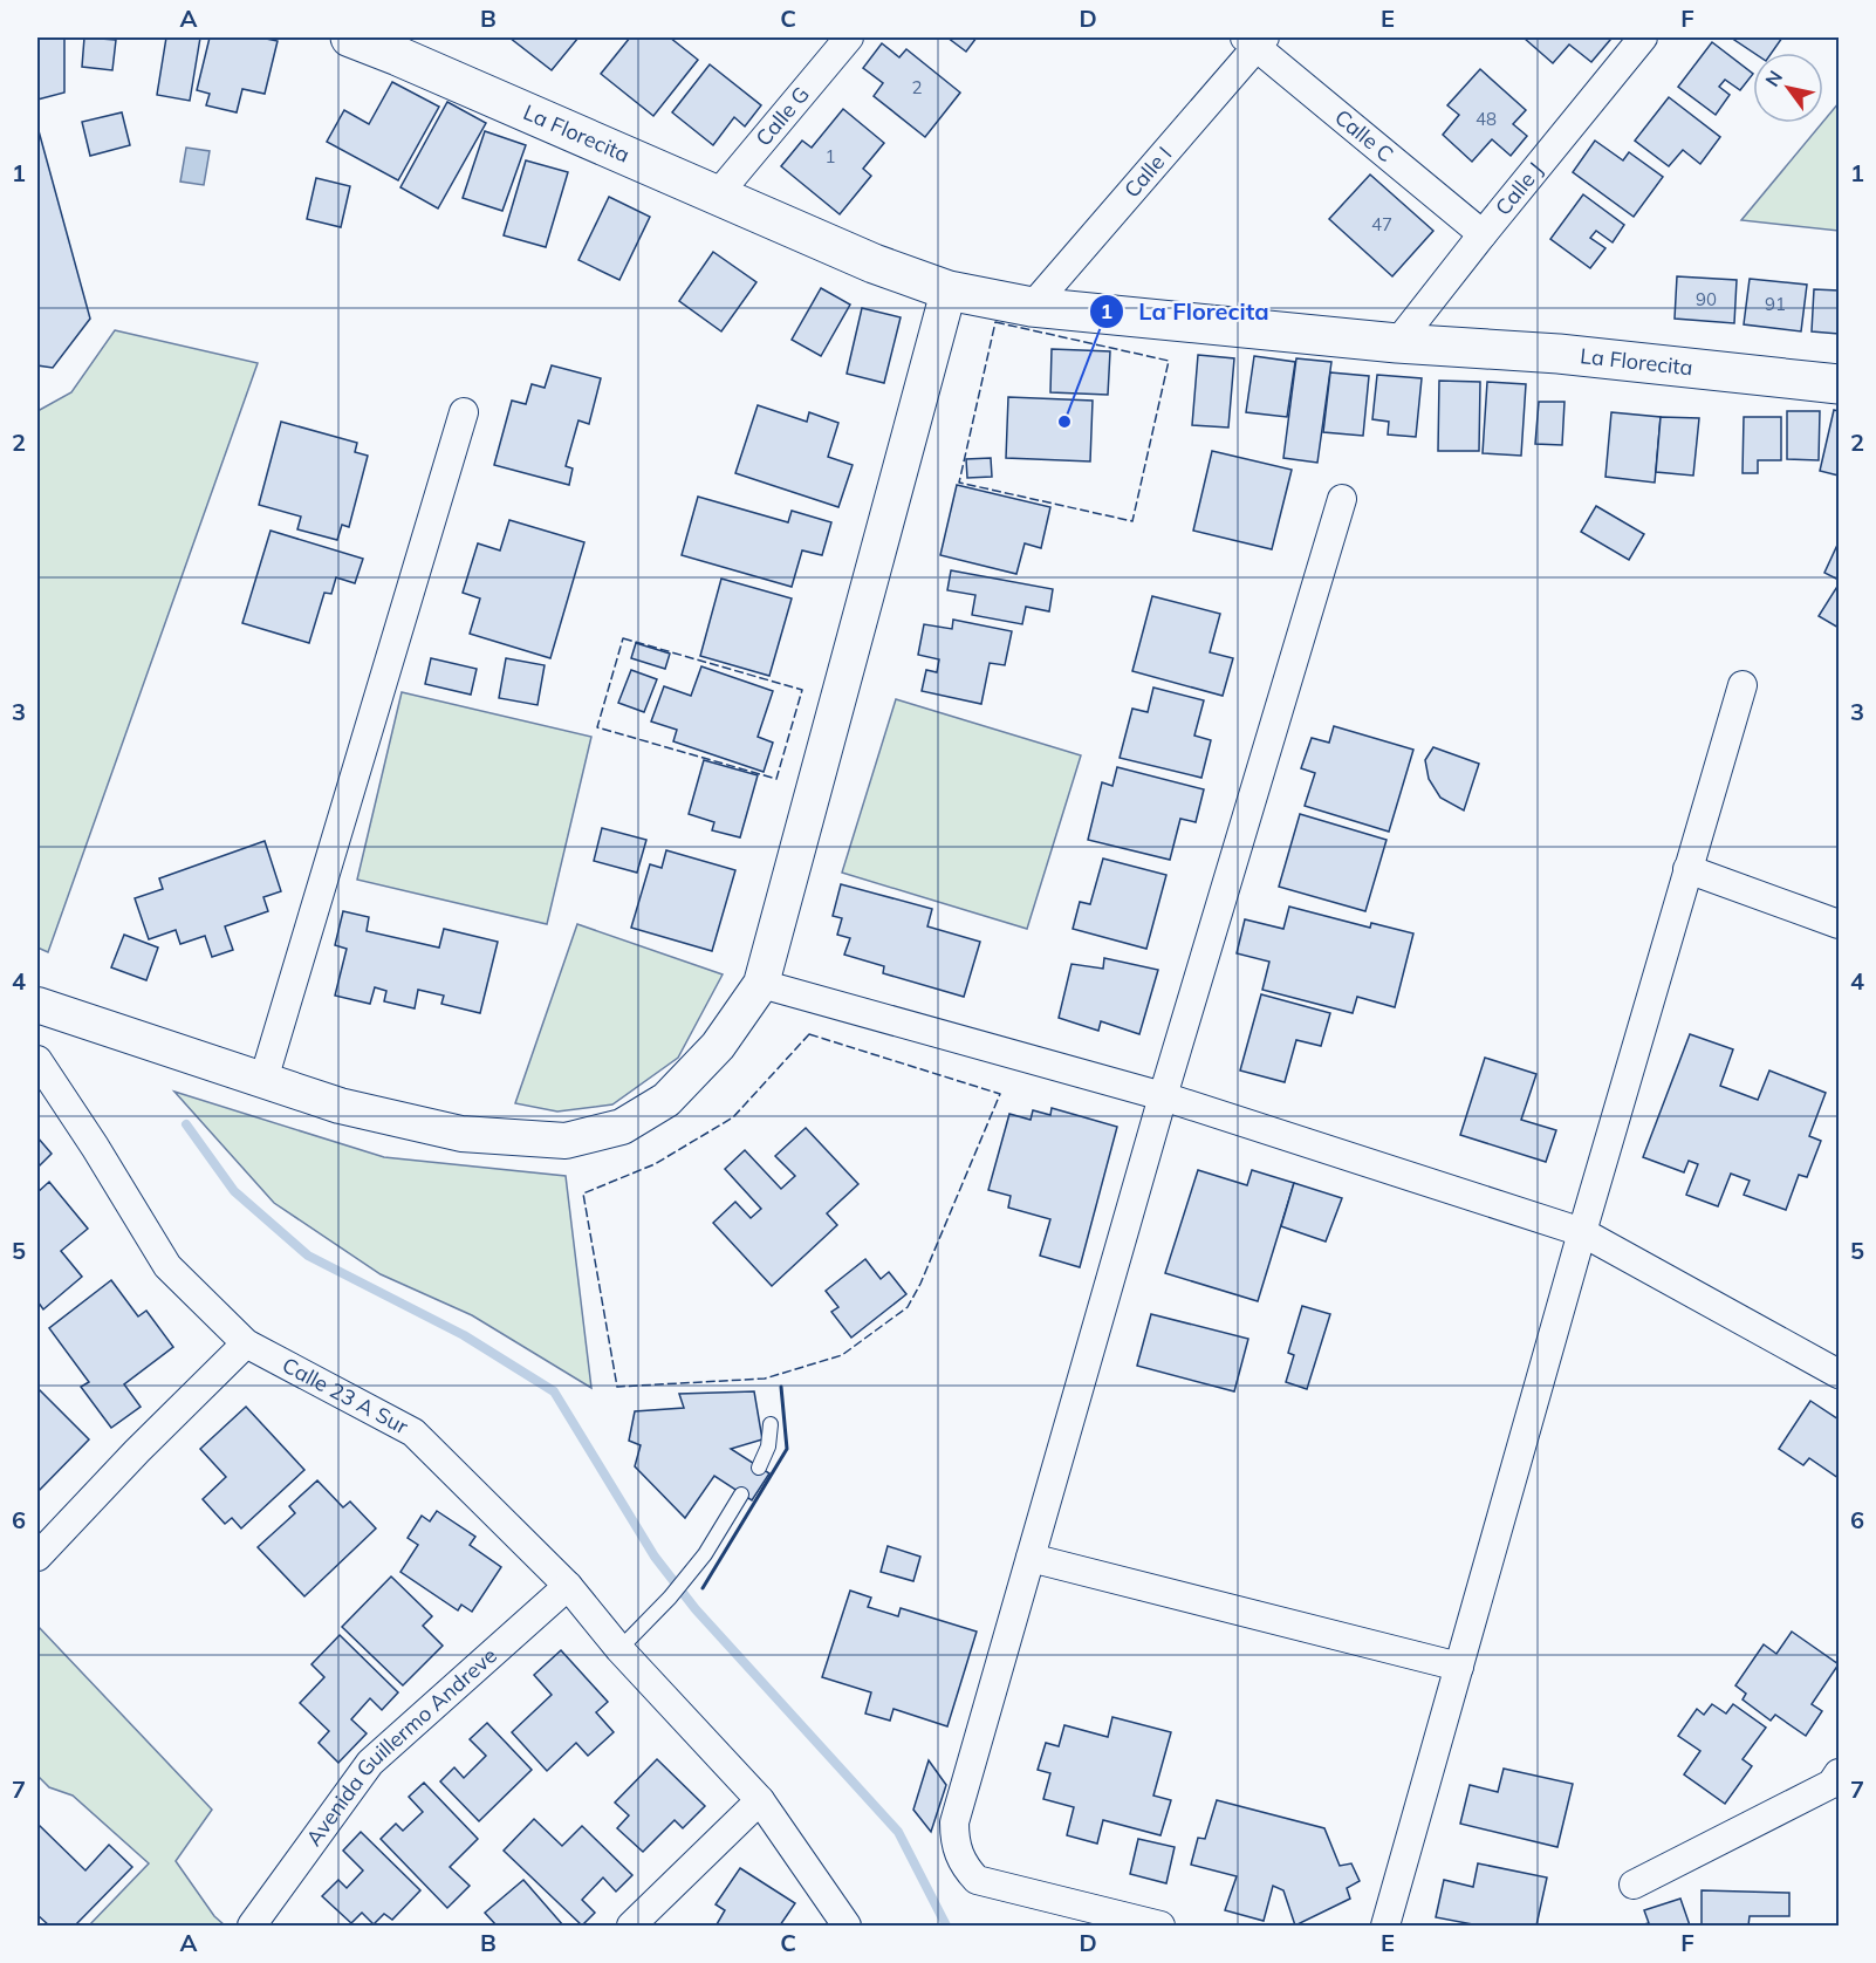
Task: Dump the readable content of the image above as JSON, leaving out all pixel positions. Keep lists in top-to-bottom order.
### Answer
{
  "streets": {
    "main road": ["La Florecita"],
    "street": [
      "Calle G",
      "Calle C",
      "Calle I",
      "Calle J",
      "Calle 23 A Sur",
      "Avenida Guillermo Andreve"
    ]
  },
  "crossings": [
    ["Calle G", "La Florecita"],
    ["La Florecita", "Calle I"],
    ["La Florecita", "Calle J"],
    ["Calle C", "Calle I"],
    ["Calle C", "Calle J"],
    ["Calle 23 A Sur", "Avenida Guillermo Andreve"]
  ],
  "places": ["La Florecita"],
  "house_numbers": [
    "2",
    "48",
    "1",
    "47",
    "90",
    "91"
  ],
  "north": "top left",
  "grid": {
    "columns": [
      "A",
      "B",
      "C",
      "D",
      "E",
      "F"
    ],
    "rows": [
      "1",
      "2",
      "3",
      "4",
      "5",
      "6",
      "7"
    ]
  }
}
